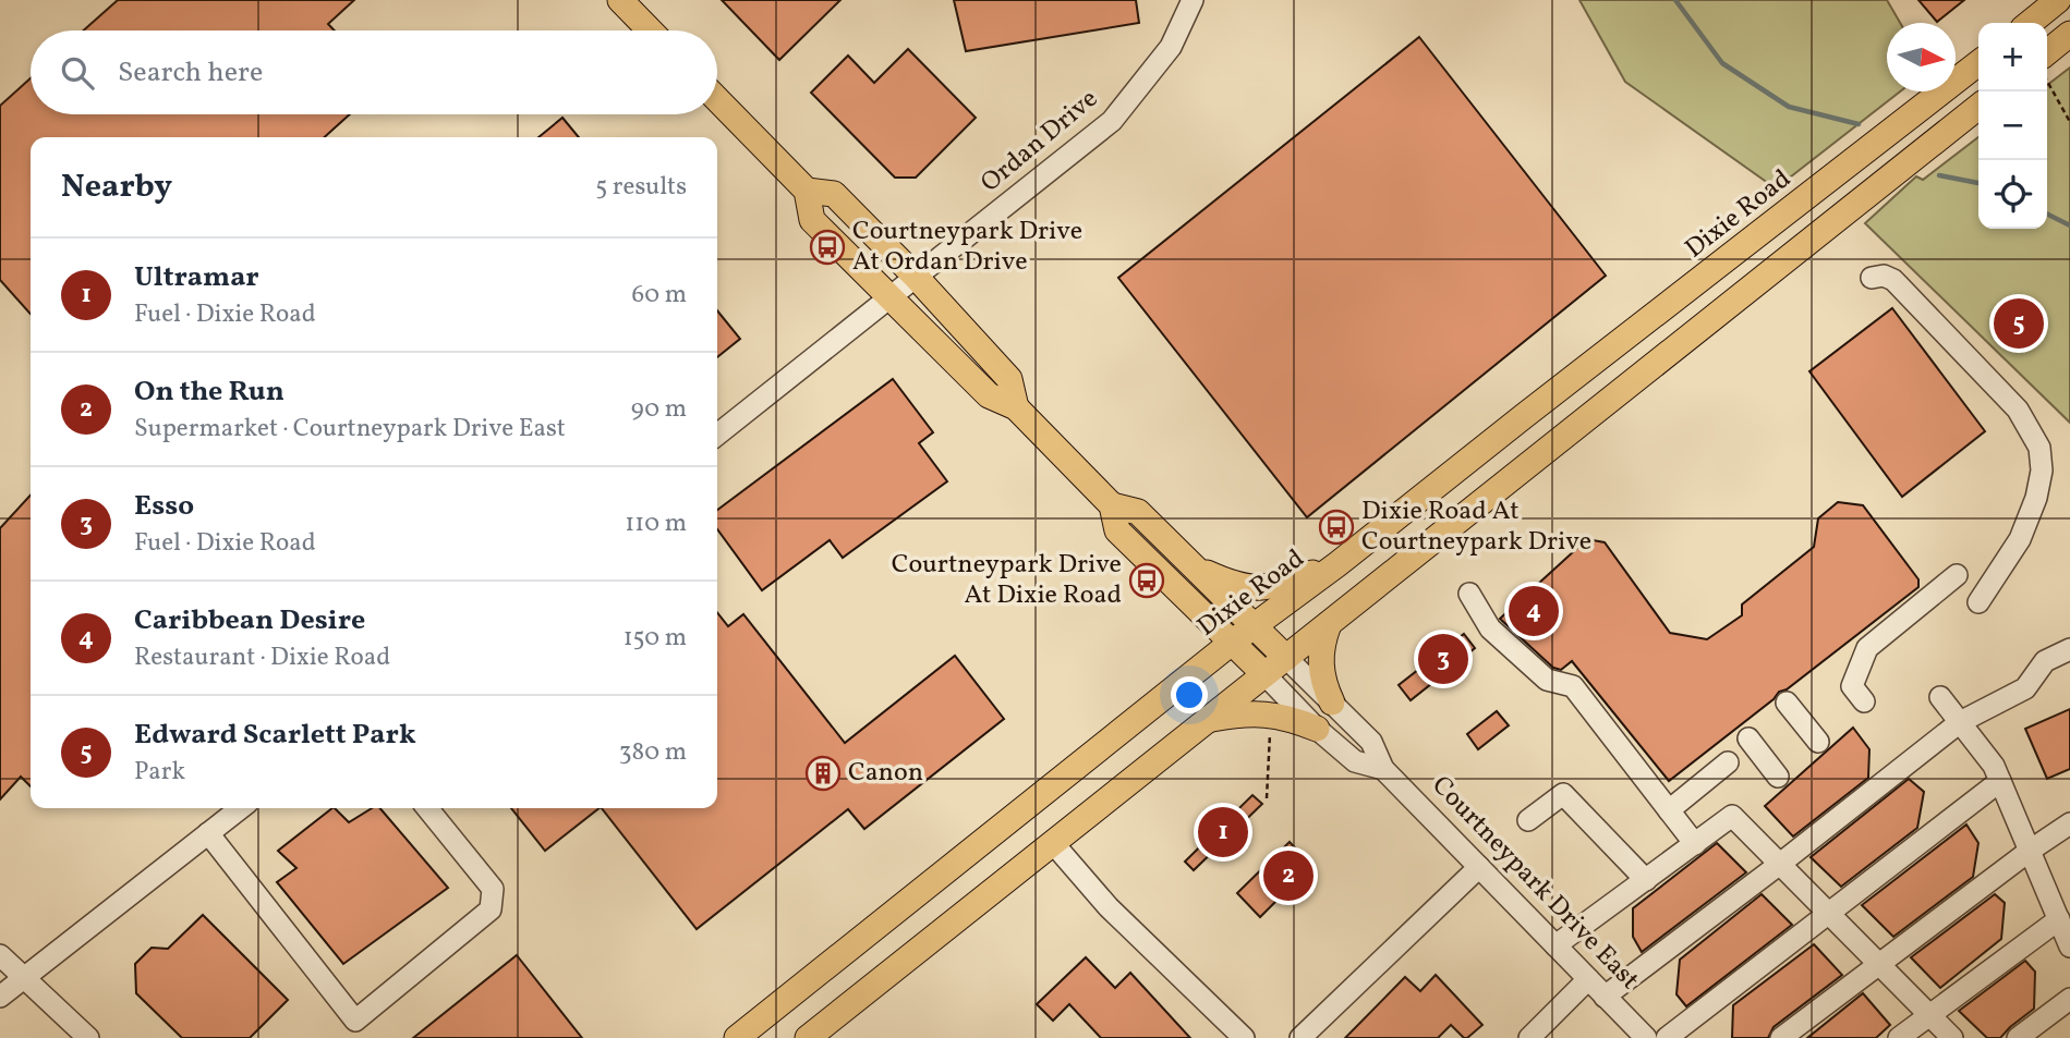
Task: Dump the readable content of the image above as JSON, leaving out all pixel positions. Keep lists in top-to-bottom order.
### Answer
{
  "streets": {
    "main road": ["Dixie Road", "Courtneypark Drive East"],
    "street": ["Ordan Drive"]
  },
  "crossings": [
    ["Ordan Drive", "Courtneypark Drive East"],
    ["Dixie Road", "Courtneypark Drive East"]
  ],
  "places": {
    "bus stop": ["Courtneypark Drive At Ordan Drive", "Dixie Road At Courtneypark Drive", "Courtneypark Drive At Dixie Road"],
    "building": ["Canon"]
  },
  "north": "right",
  "page": {
    "map_buttons": ["+", "−"],
    "search": "Search here",
    "heading": ["Nearby", "5 results"],
    "list": [
      {
        "mark": "1",
        "name": "Ultramar",
        "note": "Fuel · Dixie Road",
        "value": "60 m"
      },
      {
        "mark": "2",
        "name": "On the Run",
        "note": "Supermarket · Courtneypark Drive East",
        "value": "90 m"
      },
      {
        "mark": "3",
        "name": "Esso",
        "note": "Fuel · Dixie Road",
        "value": "110 m"
      },
      {
        "mark": "4",
        "name": "Caribbean Desire",
        "note": "Restaurant · Dixie Road",
        "value": "150 m"
      },
      {
        "mark": "5",
        "name": "Edward Scarlett Park",
        "note": "Park",
        "value": "380 m"
      }
    ],
    "pins": [
      "5",
      "4",
      "3",
      "1",
      "2"
    ]
  }
}
